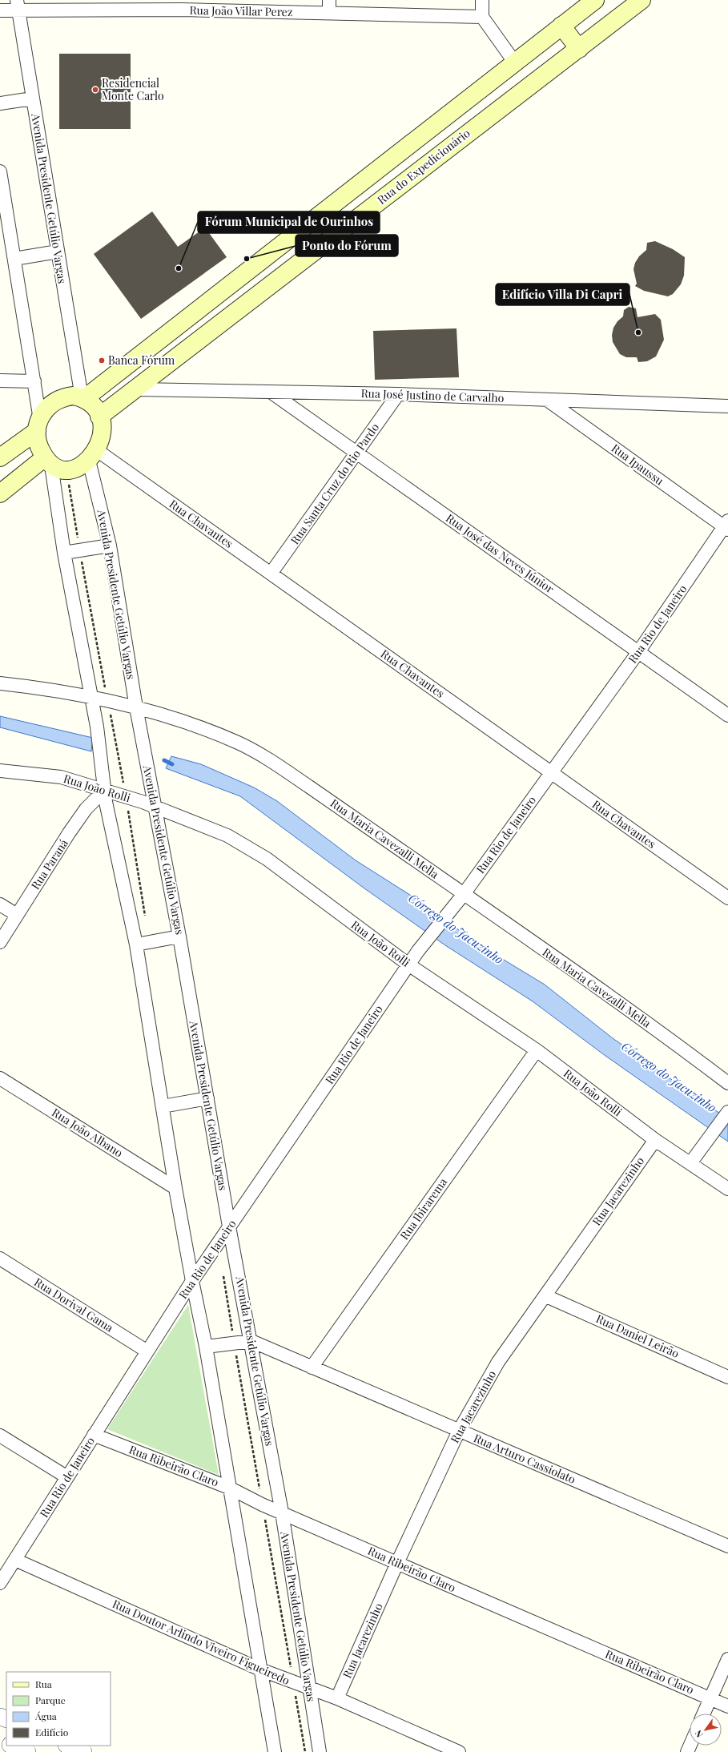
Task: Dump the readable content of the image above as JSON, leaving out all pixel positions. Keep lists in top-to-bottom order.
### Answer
{
  "streets": {
    "main road": ["Rua do Expedicionário"],
    "street": [
      "Rua João Villar Perez",
      "Avenida Presidente Getúlio Vargas",
      "Rua José Justino de Carvalho",
      "Rua Ipaussu",
      "Rua Santa Cruz do Rio Pardo",
      "Rua Chavantes",
      "Rua José das Neves Júnior",
      "Rua Rio de Janeiro",
      "Rua João Rolli",
      "Rua Maria Cavezalli Mella",
      "Rua Paraná",
      "Rua João Albano",
      "Rua Jacarezinho",
      "Rua Ibirarema",
      "Rua Dorival Gama",
      "Rua Daniel Leirão",
      "Rua Arturo Cassiolato",
      "Rua Ribeirão Claro",
      "Rua Doutor Arlindo Viveiro Figueiredo"
    ]
  },
  "crossings": [
    ["Rua João Villar Perez", "Avenida Presidente Getúlio Vargas"],
    ["Rua do Expedicionário", "Avenida Presidente Getúlio Vargas"],
    ["Rua do Expedicionário", "Rua José Justino de Carvalho"],
    ["Rua do Expedicionário", "Rua Chavantes"],
    ["Avenida Presidente Getúlio Vargas", "Rua Chavantes"],
    ["Avenida Presidente Getúlio Vargas", "Rua Rio de Janeiro"],
    ["Avenida Presidente Getúlio Vargas", "Rua João Rolli"],
    ["Avenida Presidente Getúlio Vargas", "Rua Maria Cavezalli Mella"],
    ["Avenida Presidente Getúlio Vargas", "Rua Arturo Cassiolato"],
    ["Avenida Presidente Getúlio Vargas", "Rua Ribeirão Claro"],
    ["Avenida Presidente Getúlio Vargas", "Rua Doutor Arlindo Viveiro Figueiredo"],
    ["Rua José Justino de Carvalho", "Rua Ipaussu"],
    ["Rua José Justino de Carvalho", "Rua Santa Cruz do Rio Pardo"],
    ["Rua José Justino de Carvalho", "Rua José das Neves Júnior"],
    ["Rua Ipaussu", "Rua Rio de Janeiro"],
    ["Rua Santa Cruz do Rio Pardo", "Rua Chavantes"],
    ["Rua Santa Cruz do Rio Pardo", "Rua José das Neves Júnior"],
    ["Rua Chavantes", "Rua Rio de Janeiro"],
    ["Rua José das Neves Júnior", "Rua Rio de Janeiro"],
    ["Rua Rio de Janeiro", "Rua João Rolli"],
    ["Rua Rio de Janeiro", "Rua Maria Cavezalli Mella"],
    ["Rua Rio de Janeiro", "Rua Dorival Gama"],
    ["Rua Rio de Janeiro", "Rua Ribeirão Claro"],
    ["Rua Rio de Janeiro", "Rua Doutor Arlindo Viveiro Figueiredo"],
    ["Rua João Rolli", "Rua Paraná"],
    ["Rua João Rolli", "Rua Jacarezinho"],
    ["Rua João Rolli", "Rua Ibirarema"],
    ["Rua Jacarezinho", "Rua Daniel Leirão"],
    ["Rua Jacarezinho", "Rua Arturo Cassiolato"],
    ["Rua Jacarezinho", "Rua Ribeirão Claro"],
    ["Rua Jacarezinho", "Rua Doutor Arlindo Viveiro Figueiredo"],
    ["Rua Ibirarema", "Rua Arturo Cassiolato"]
  ],
  "water": ["Córrego do Jacuzinho"],
  "places": [
    "Residencial Monte Carlo",
    "Ponto do Fórum",
    "Fórum Municipal de Ourinhos",
    "Edifício Villa Di Capri",
    "Banca Fórum"
  ],
  "legend": [
    "Rua",
    "Parque",
    "Água",
    "Edifício"
  ],
  "north": "bottom left"
}
